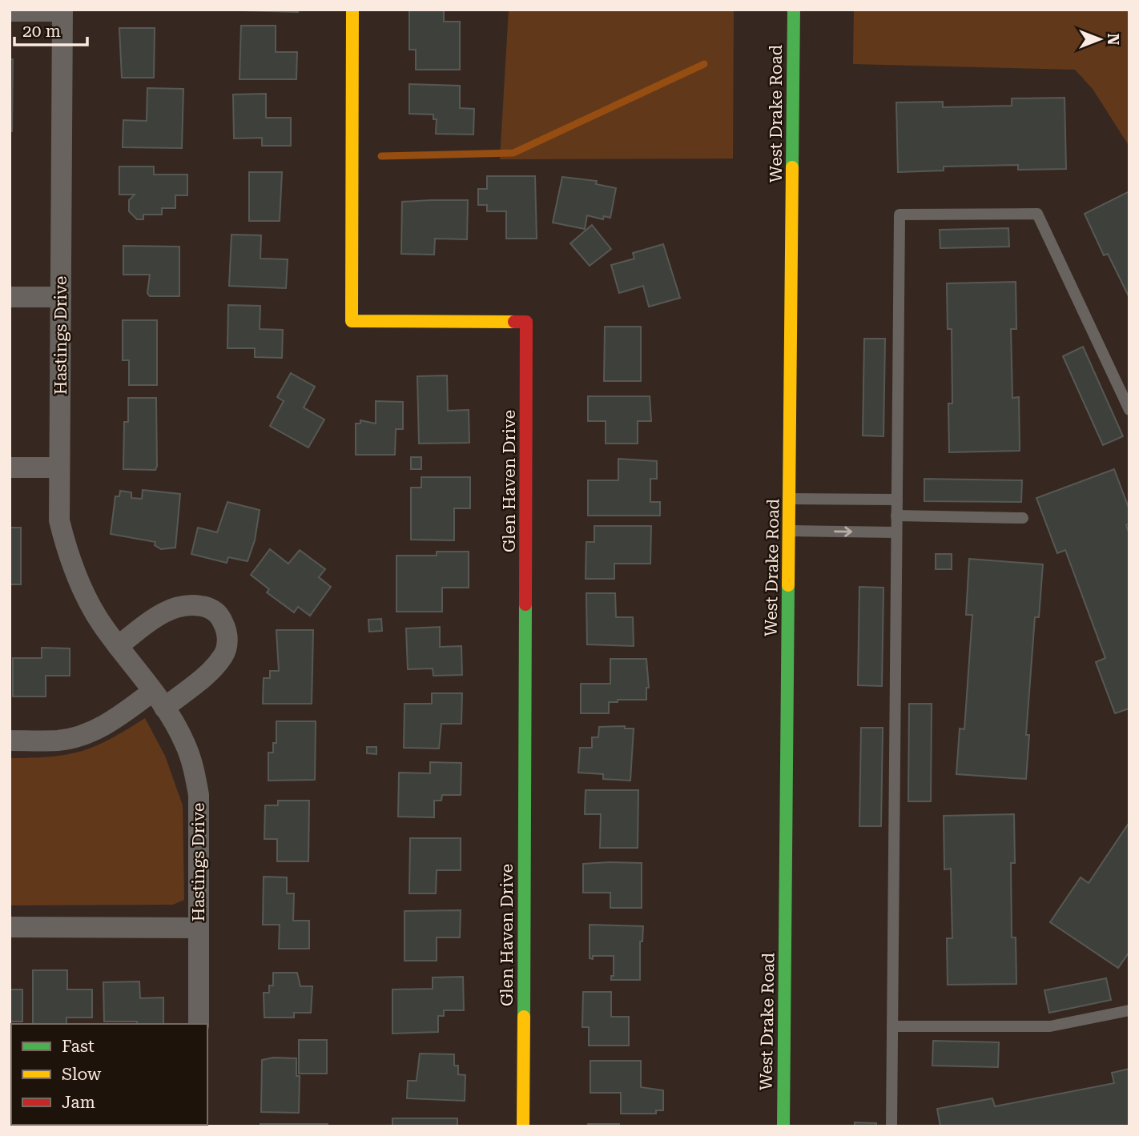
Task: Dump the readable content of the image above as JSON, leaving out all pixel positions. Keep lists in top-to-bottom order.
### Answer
{
  "streets": {
    "street": ["West Drake Road", "Hastings Drive", "Glen Haven Drive"]
  },
  "legend": ["Fast", "Slow", "Jam"],
  "scale_bar": "20 m",
  "north": "right"
}
